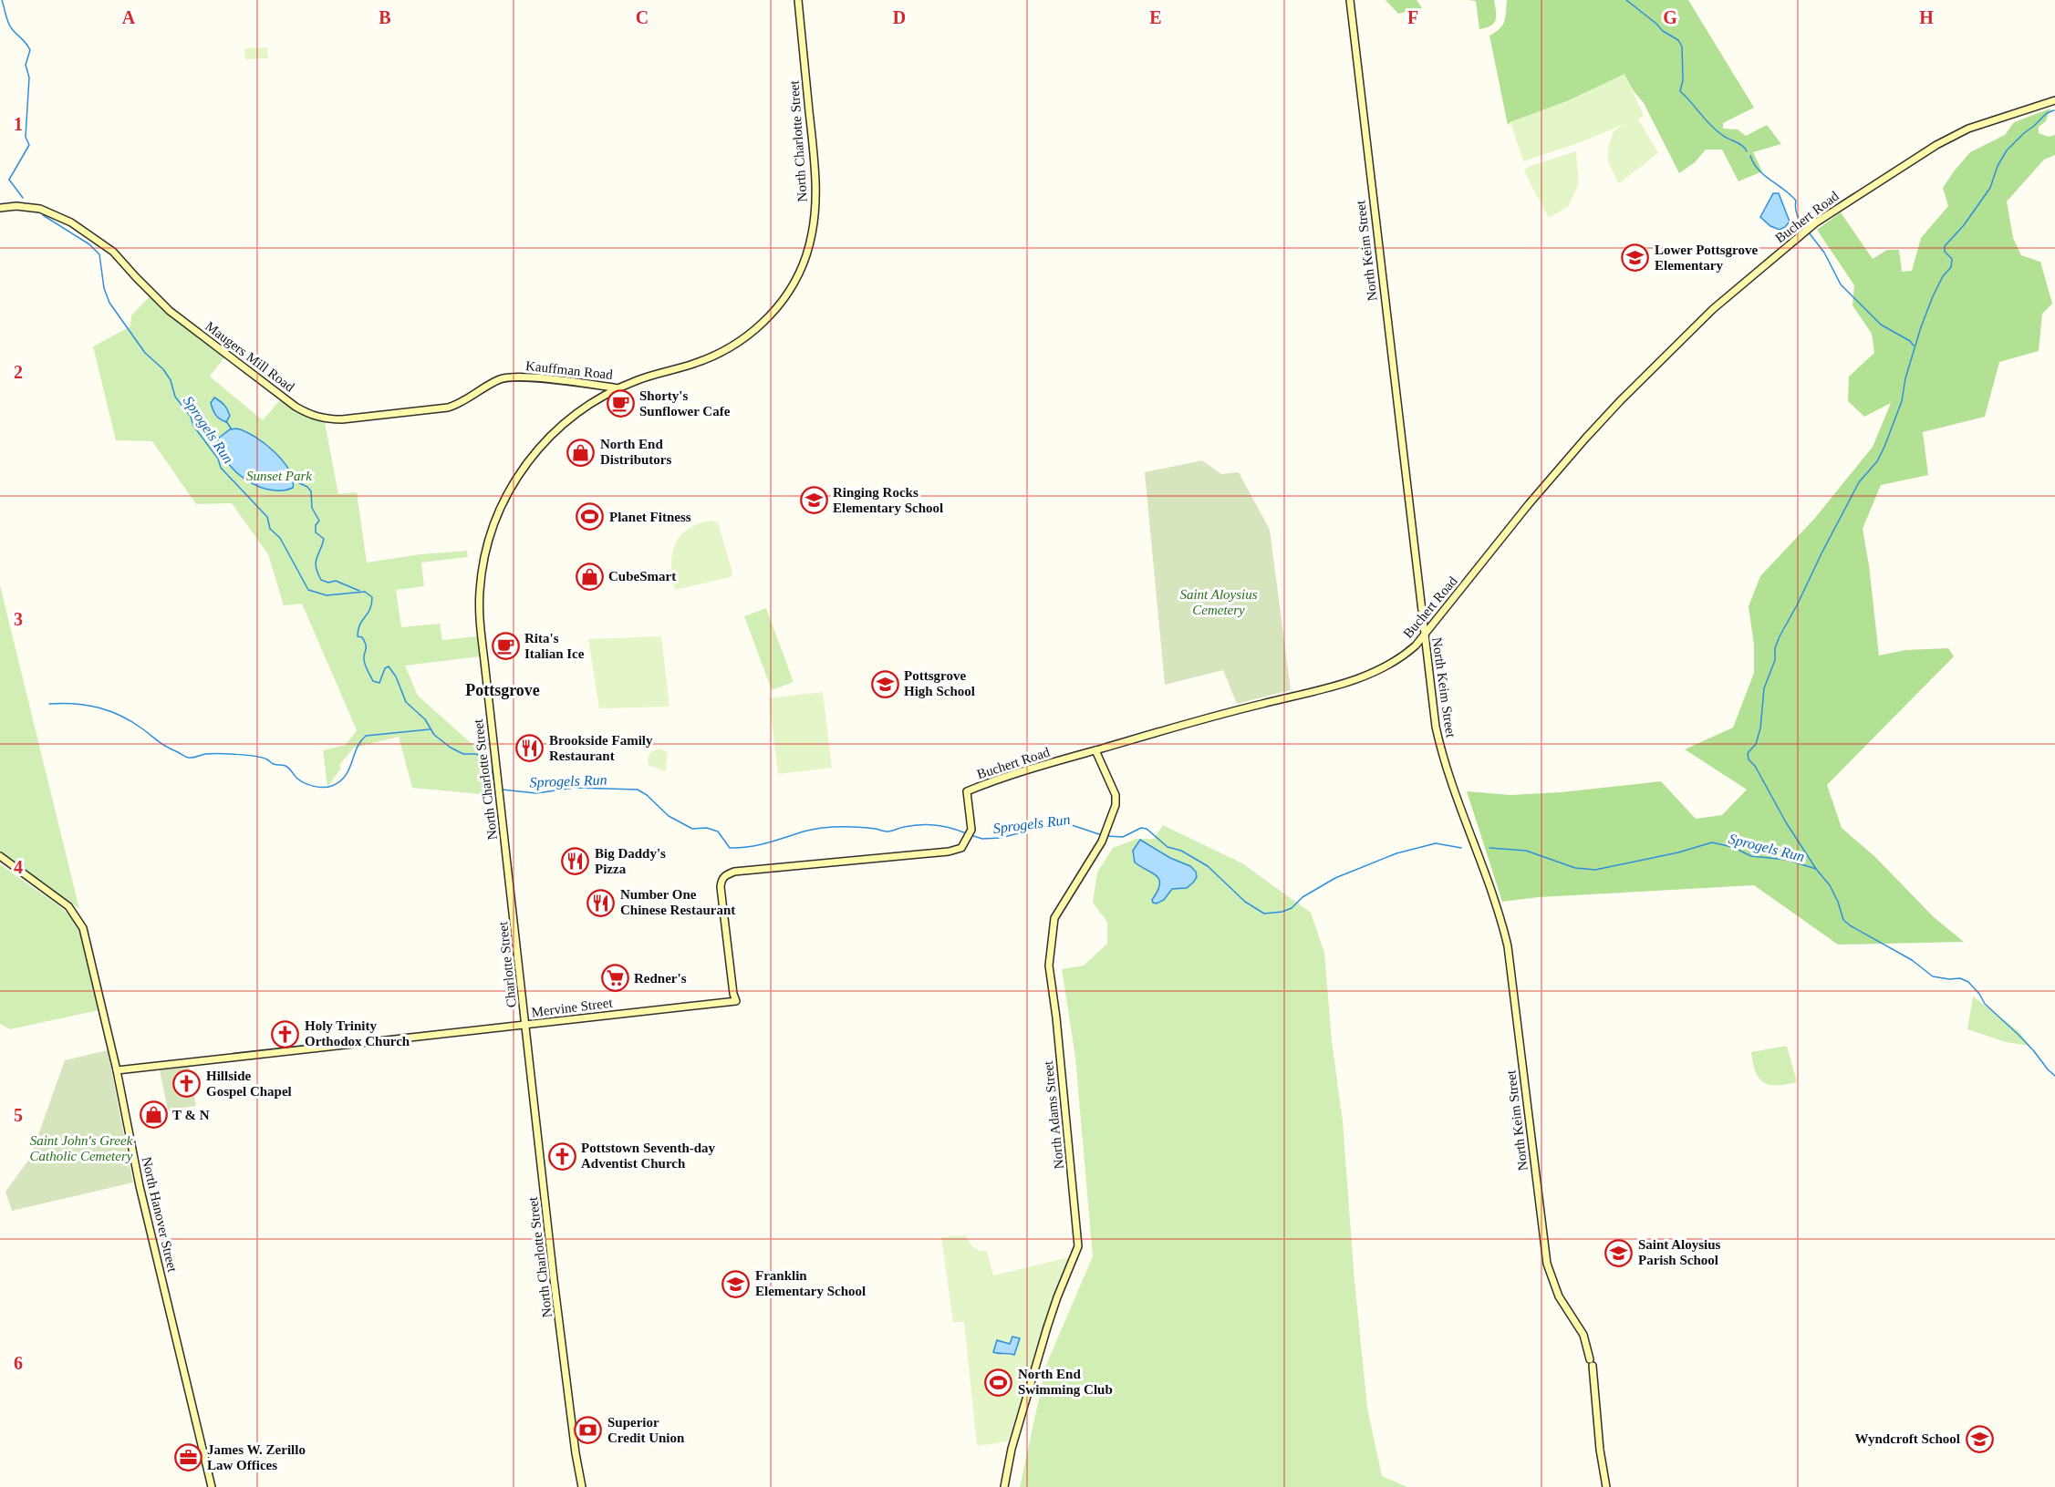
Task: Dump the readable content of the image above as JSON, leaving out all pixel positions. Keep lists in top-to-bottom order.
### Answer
{
  "streets": {
    "street": [
      "North Charlotte Street",
      "Buchert Road",
      "North Keim Street",
      "Maugers Mill Road",
      "Kauffman Road",
      "Charlotte Street",
      "Mervine Street",
      "North Adams Street",
      "North Hanover Street"
    ]
  },
  "crossings": [
    ["North Charlotte Street", "Kauffman Road"],
    ["North Charlotte Street", "Charlotte Street"],
    ["North Charlotte Street", "Mervine Street"],
    ["Buchert Road", "North Keim Street"],
    ["Buchert Road", "Mervine Street"],
    ["Buchert Road", "North Adams Street"],
    ["Maugers Mill Road", "Kauffman Road"],
    ["Charlotte Street", "Mervine Street"],
    ["Mervine Street", "North Hanover Street"]
  ],
  "districts": ["Pottsgrove"],
  "water": ["Sprogels Run"],
  "parks": ["Sunset Park", "Saint Aloysius Cemetery", "Saint John's Greek Catholic Cemetery"],
  "places": {
    "school or university": [
      "Lower Pottsgrove Elementary",
      "Ringing Rocks Elementary School",
      "Pottsgrove High School",
      "Saint Aloysius Parish School",
      "Franklin Elementary School",
      "Wyndcroft School"
    ],
    "cafe": ["Shorty's Sunflower Cafe", "Rita's Italian Ice"],
    "shop": ["North End Distributors", "CubeSmart", "T & N"],
    "sports": ["Planet Fitness", "North End Swimming Club"],
    "restaurant": ["Brookside Family Restaurant", "Big Daddy's Pizza", "Number One Chinese Restaurant"],
    "supermarket": ["Redner's"],
    "church": ["Holy Trinity Orthodox Church", "Hillside Gospel Chapel", "Pottstown Seventh-day Adventist Church"],
    "bank": ["Superior Credit Union"],
    "office": ["James W. Zerillo Law Offices"]
  },
  "grid": {
    "columns": [
      "A",
      "B",
      "C",
      "D",
      "E",
      "F",
      "G",
      "H"
    ],
    "rows": [
      "1",
      "2",
      "3",
      "4",
      "5",
      "6"
    ]
  }
}
